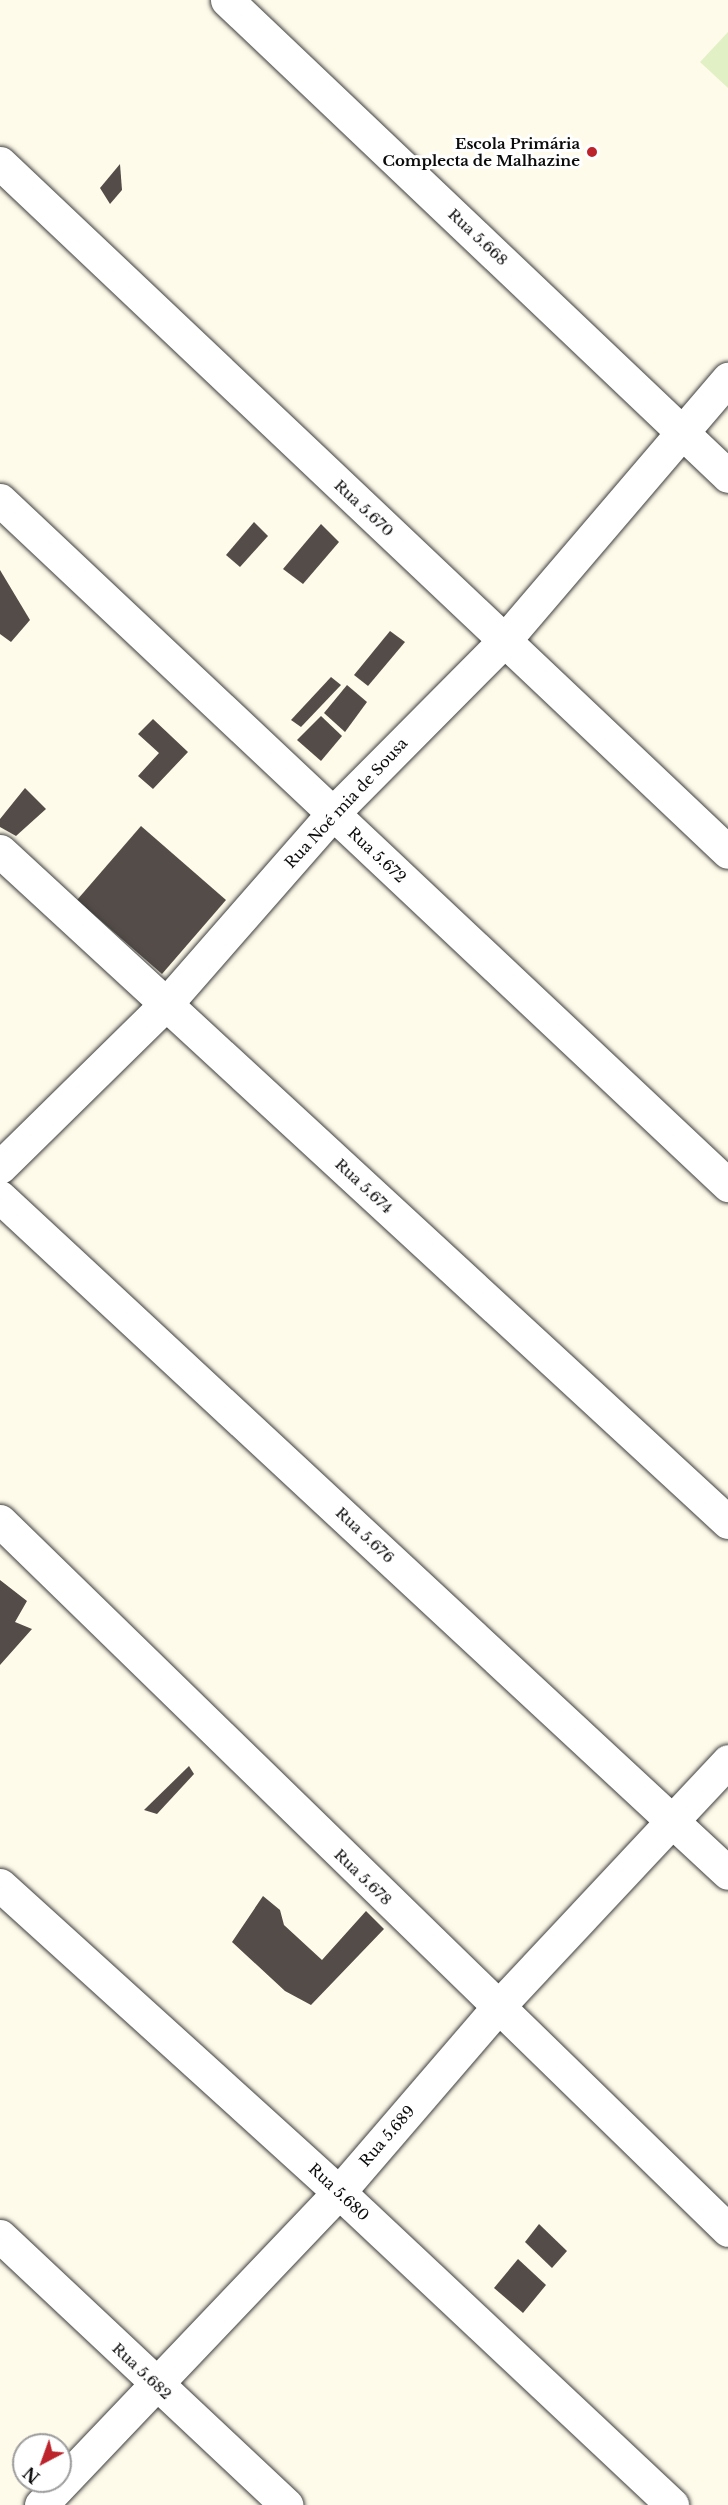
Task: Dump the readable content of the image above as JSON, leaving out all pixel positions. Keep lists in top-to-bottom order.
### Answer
{
  "streets": {
    "street": [
      "Rua 5.668",
      "Rua 5.670",
      "Rua Noé mia de Sousa",
      "Rua 5.672",
      "Rua 5.674",
      "Rua 5.676",
      "Rua 5.678",
      "Rua 5.689",
      "Rua 5.680",
      "Rua 5.682"
    ]
  },
  "crossings": [
    ["Rua 5.668", "Rua Noé mia de Sousa"],
    ["Rua 5.670", "Rua Noé mia de Sousa"],
    ["Rua Noé mia de Sousa", "Rua 5.672"],
    ["Rua Noé mia de Sousa", "Rua 5.674"],
    ["Rua 5.676", "Rua 5.689"],
    ["Rua 5.678", "Rua 5.689"],
    ["Rua 5.689", "Rua 5.680"],
    ["Rua 5.689", "Rua 5.682"]
  ],
  "places": ["Escola Primária Complecta de Malhazine"],
  "north": "bottom left"
}
